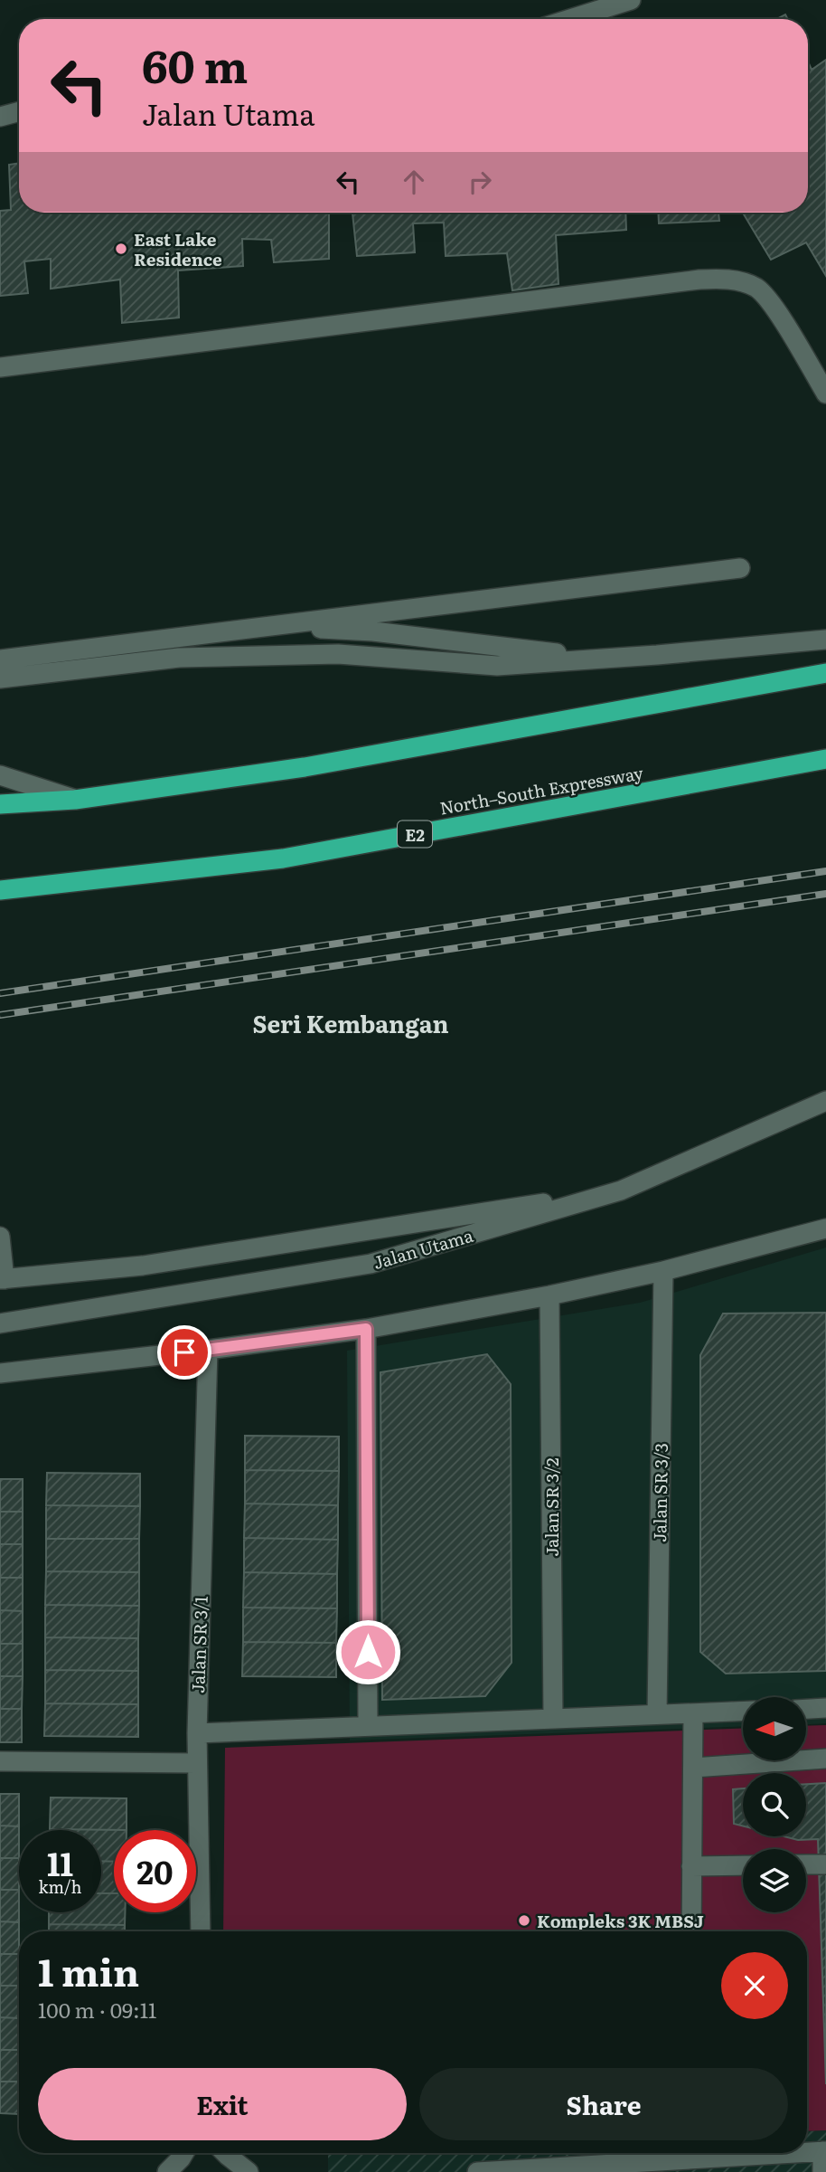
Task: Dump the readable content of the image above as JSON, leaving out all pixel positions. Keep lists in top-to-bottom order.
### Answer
{
  "streets": {
    "highway": ["North–South Expressway", "E2"],
    "street": [
      "Jalan Utama",
      "Jalan SR 3/3",
      "Jalan SR 3/2",
      "Jalan SR 3/1"
    ]
  },
  "districts": ["Seri Kembangan"],
  "places": ["East Lake Residence", "Kompleks 3K MBSJ"],
  "north": "left",
  "page": {
    "turn": ["60 m", "Jalan Utama"],
    "speed": "11 km/h",
    "limit": "20",
    "heading": ["1 min", "100 m · 09:11"],
    "buttons": ["Exit", "Share"]
  }
}
